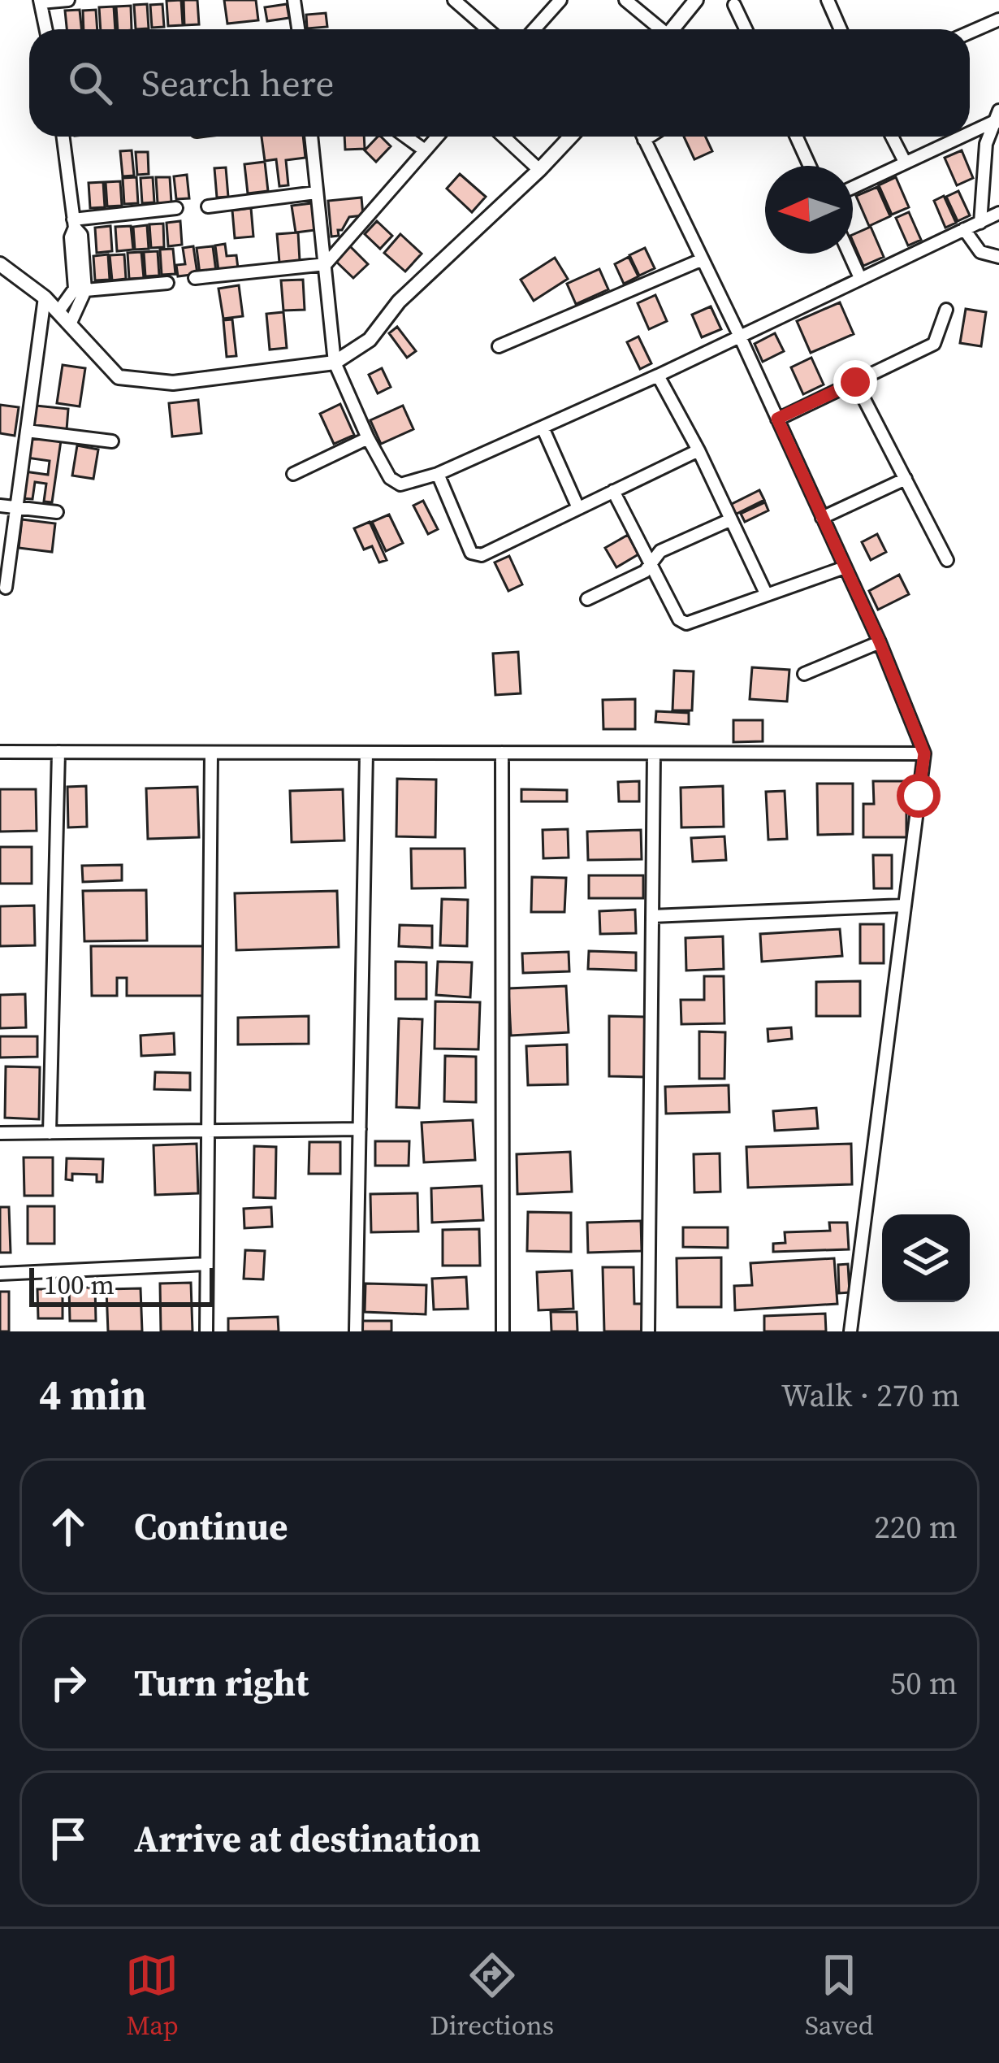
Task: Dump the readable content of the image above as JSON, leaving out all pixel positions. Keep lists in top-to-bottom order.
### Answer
{
  "scale_bar": "100 m",
  "north": "left",
  "page": {
    "search": "Search here",
    "scale": "100 m",
    "heading": ["4 min", "Walk · 270 m"],
    "list": [
      ["Continue", "220 m"],
      ["Turn right", "50 m"],
      "Arrive at destination"
    ],
    "nav": ["Map", "Directions", "Saved"]
  }
}
